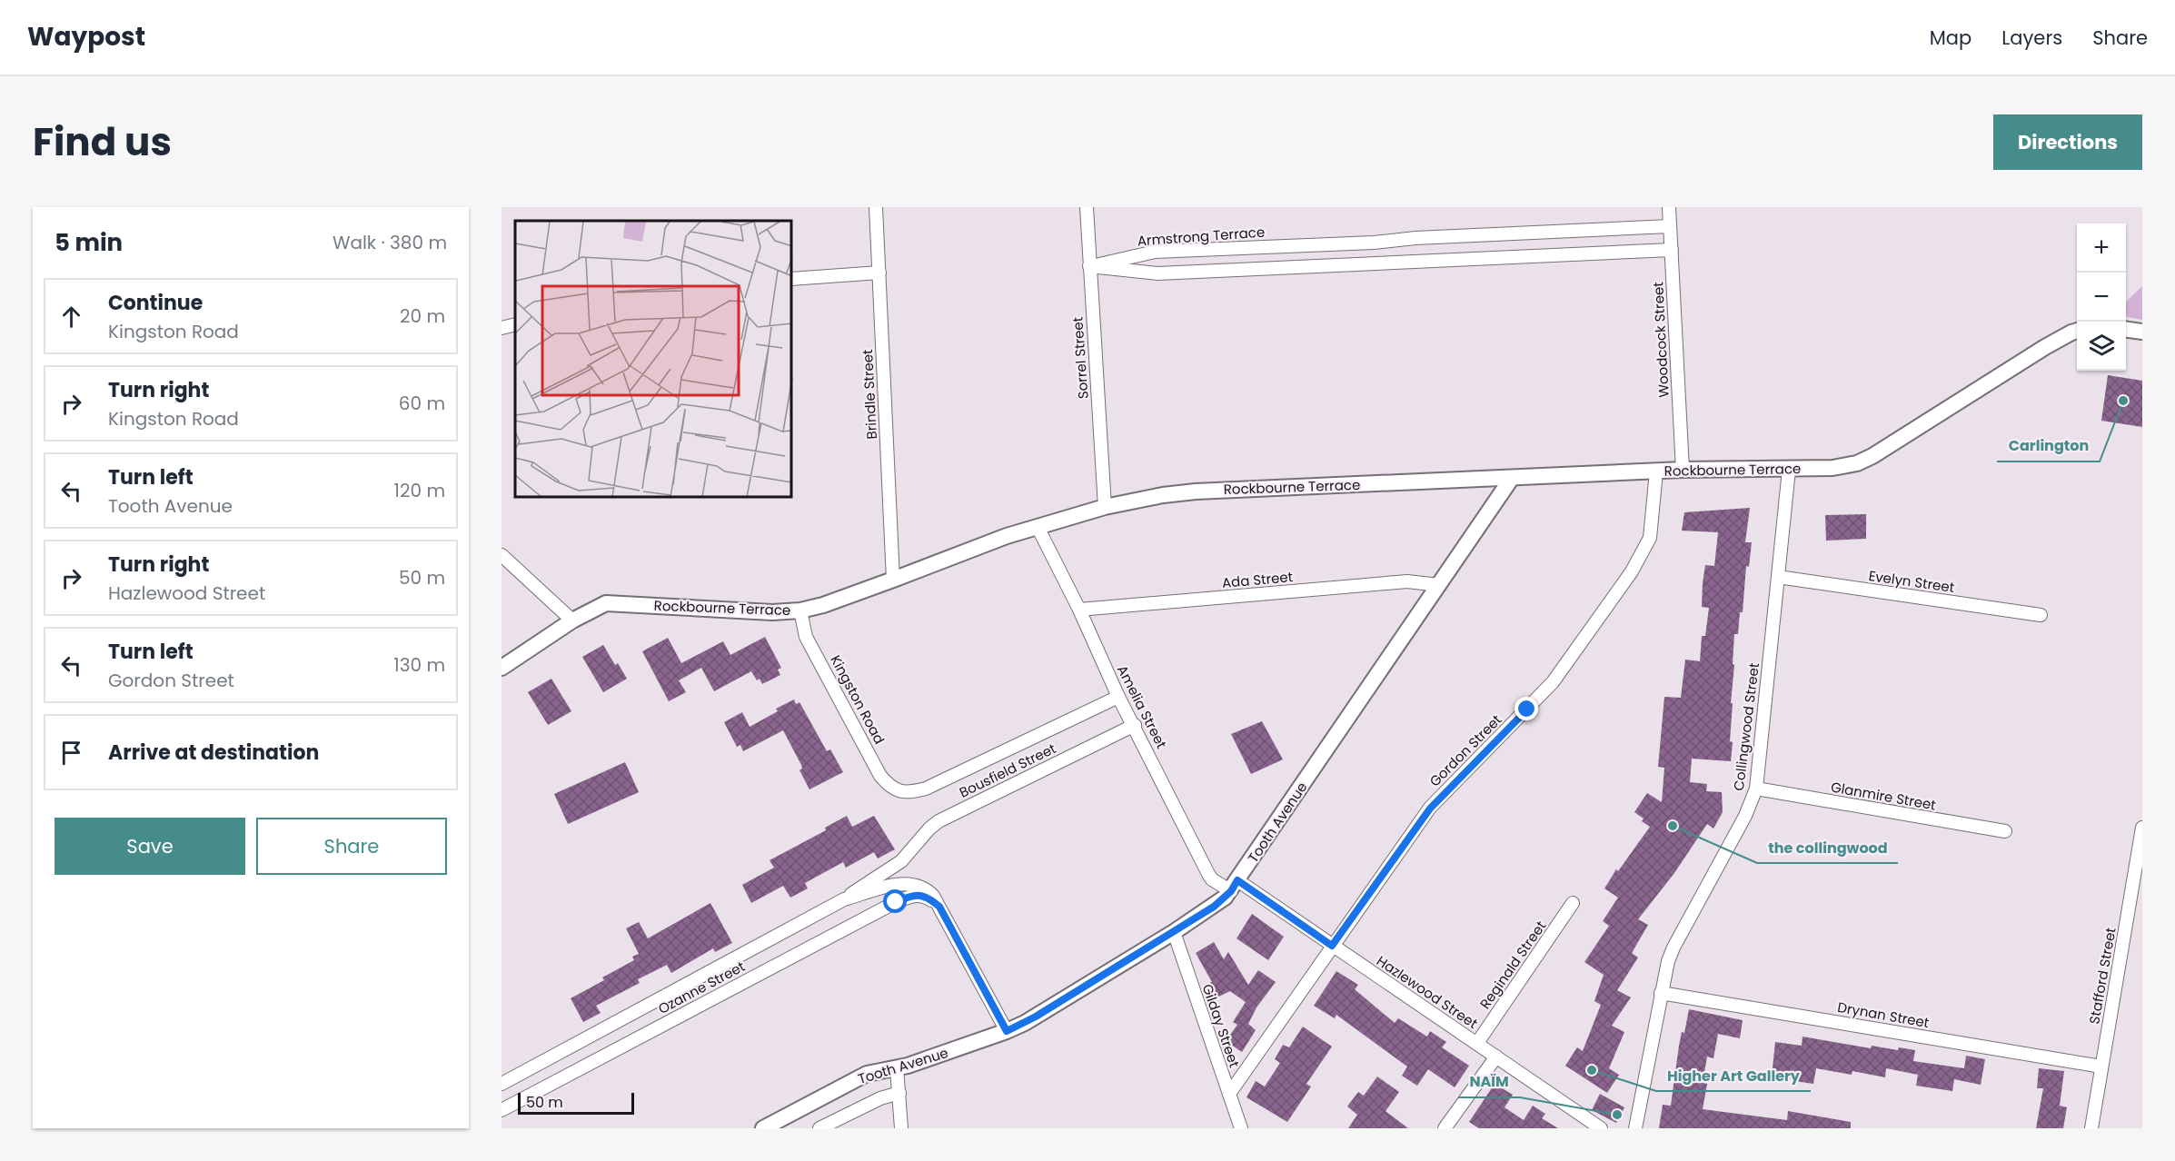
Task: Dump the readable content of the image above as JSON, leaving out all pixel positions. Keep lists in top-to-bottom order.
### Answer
{
  "streets": {
    "street": [
      "Armstrong Terrace",
      "Woodcock Street",
      "Sorrel Street",
      "Brindle Street",
      "Rockbourne Terrace",
      "Ada Street",
      "Evelyn Street",
      "Kingston Road",
      "Amelia Street",
      "Collingwood Street",
      "Gordon Street",
      "Bousfield Street",
      "Glanmire Street",
      "Tooth Avenue",
      "Reginald Street",
      "Stafford Street",
      "Ozanne Street",
      "Hazlewood Street",
      "Drynan Street",
      "Gilday Street"
    ]
  },
  "crossings": [
    ["Armstrong Terrace", "Woodcock Street"],
    ["Armstrong Terrace", "Sorrel Street"],
    ["Woodcock Street", "Rockbourne Terrace"],
    ["Sorrel Street", "Rockbourne Terrace"],
    ["Brindle Street", "Rockbourne Terrace"],
    ["Rockbourne Terrace", "Kingston Road"],
    ["Rockbourne Terrace", "Amelia Street"],
    ["Rockbourne Terrace", "Collingwood Street"],
    ["Rockbourne Terrace", "Gordon Street"],
    ["Rockbourne Terrace", "Tooth Avenue"],
    ["Ada Street", "Amelia Street"],
    ["Ada Street", "Tooth Avenue"],
    ["Evelyn Street", "Collingwood Street"],
    ["Kingston Road", "Bousfield Street"],
    ["Amelia Street", "Bousfield Street"],
    ["Amelia Street", "Tooth Avenue"],
    ["Amelia Street", "Hazlewood Street"],
    ["Collingwood Street", "Glanmire Street"],
    ["Collingwood Street", "Drynan Street"],
    ["Gordon Street", "Hazlewood Street"],
    ["Gordon Street", "Gilday Street"],
    ["Bousfield Street", "Ozanne Street"],
    ["Tooth Avenue", "Hazlewood Street"],
    ["Tooth Avenue", "Gilday Street"],
    ["Reginald Street", "Hazlewood Street"],
    ["Stafford Street", "Drynan Street"]
  ],
  "places": [
    "Carlington",
    "the collingwood",
    "Higher Art Gallery",
    "NAÏM"
  ],
  "scale_bar": "50 m",
  "page": {
    "header": "Waypost",
    "nav": ["Map", "Layers", "Share"],
    "title": "Find us",
    "buttons": [
      "Directions",
      ["Save", "Share"]
    ],
    "heading": ["5 min", "Walk · 380 m"],
    "map_buttons": ["+", "−"],
    "list": [
      ["Continue", "Kingston Road", "20 m"],
      ["Turn right", "Kingston Road", "60 m"],
      ["Turn left", "Tooth Avenue", "120 m"],
      ["Turn right", "Hazlewood Street", "50 m"],
      ["Turn left", "Gordon Street", "130 m"],
      "Arrive at destination"
    ],
    "scale": "50 m"
  }
}
